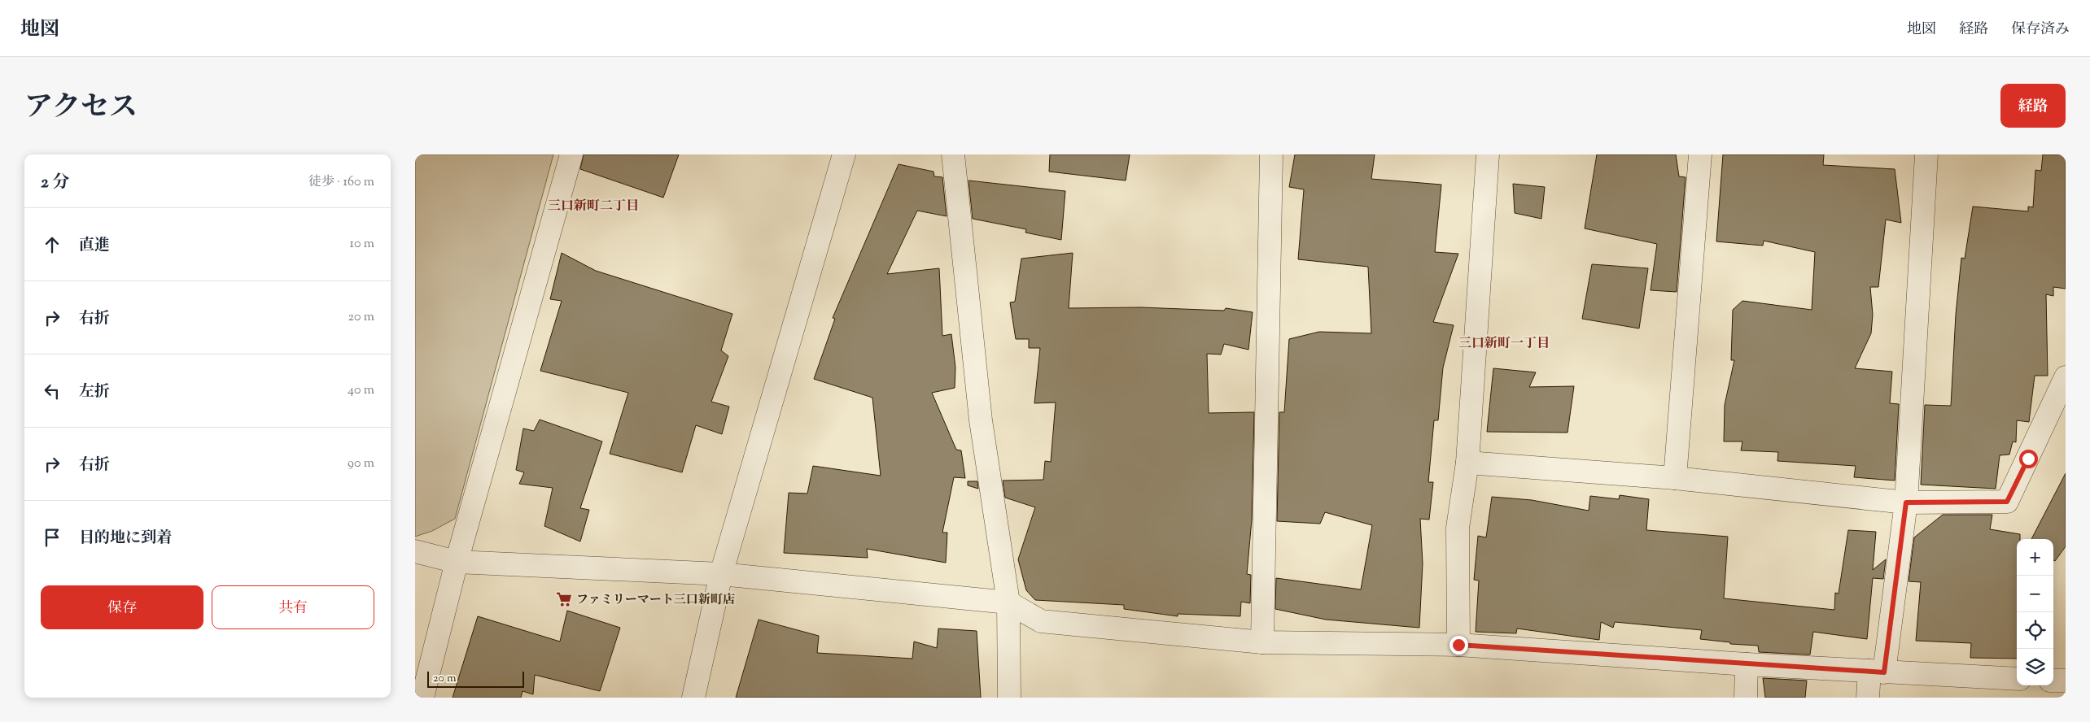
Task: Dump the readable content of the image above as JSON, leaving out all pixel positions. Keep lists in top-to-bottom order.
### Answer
{
  "districts": ["三口新町二丁目", "三口新町一丁目"],
  "places": {
    "supermarket": ["ファミリーマート三口新町店"]
  },
  "scale_bar": "20 m",
  "page": {
    "header": "地図",
    "nav": ["地図", "経路", "保存済み"],
    "title": "アクセス",
    "buttons": [
      "経路",
      ["保存", "共有"]
    ],
    "heading": ["2 分", "徒歩 · 160 m"],
    "list": [
      ["直進", "10 m"],
      ["右折", "20 m"],
      ["左折", "40 m"],
      ["右折", "90 m"],
      "目的地に到着"
    ],
    "map_buttons": ["+", "−"],
    "scale": "20 m"
  }
}
